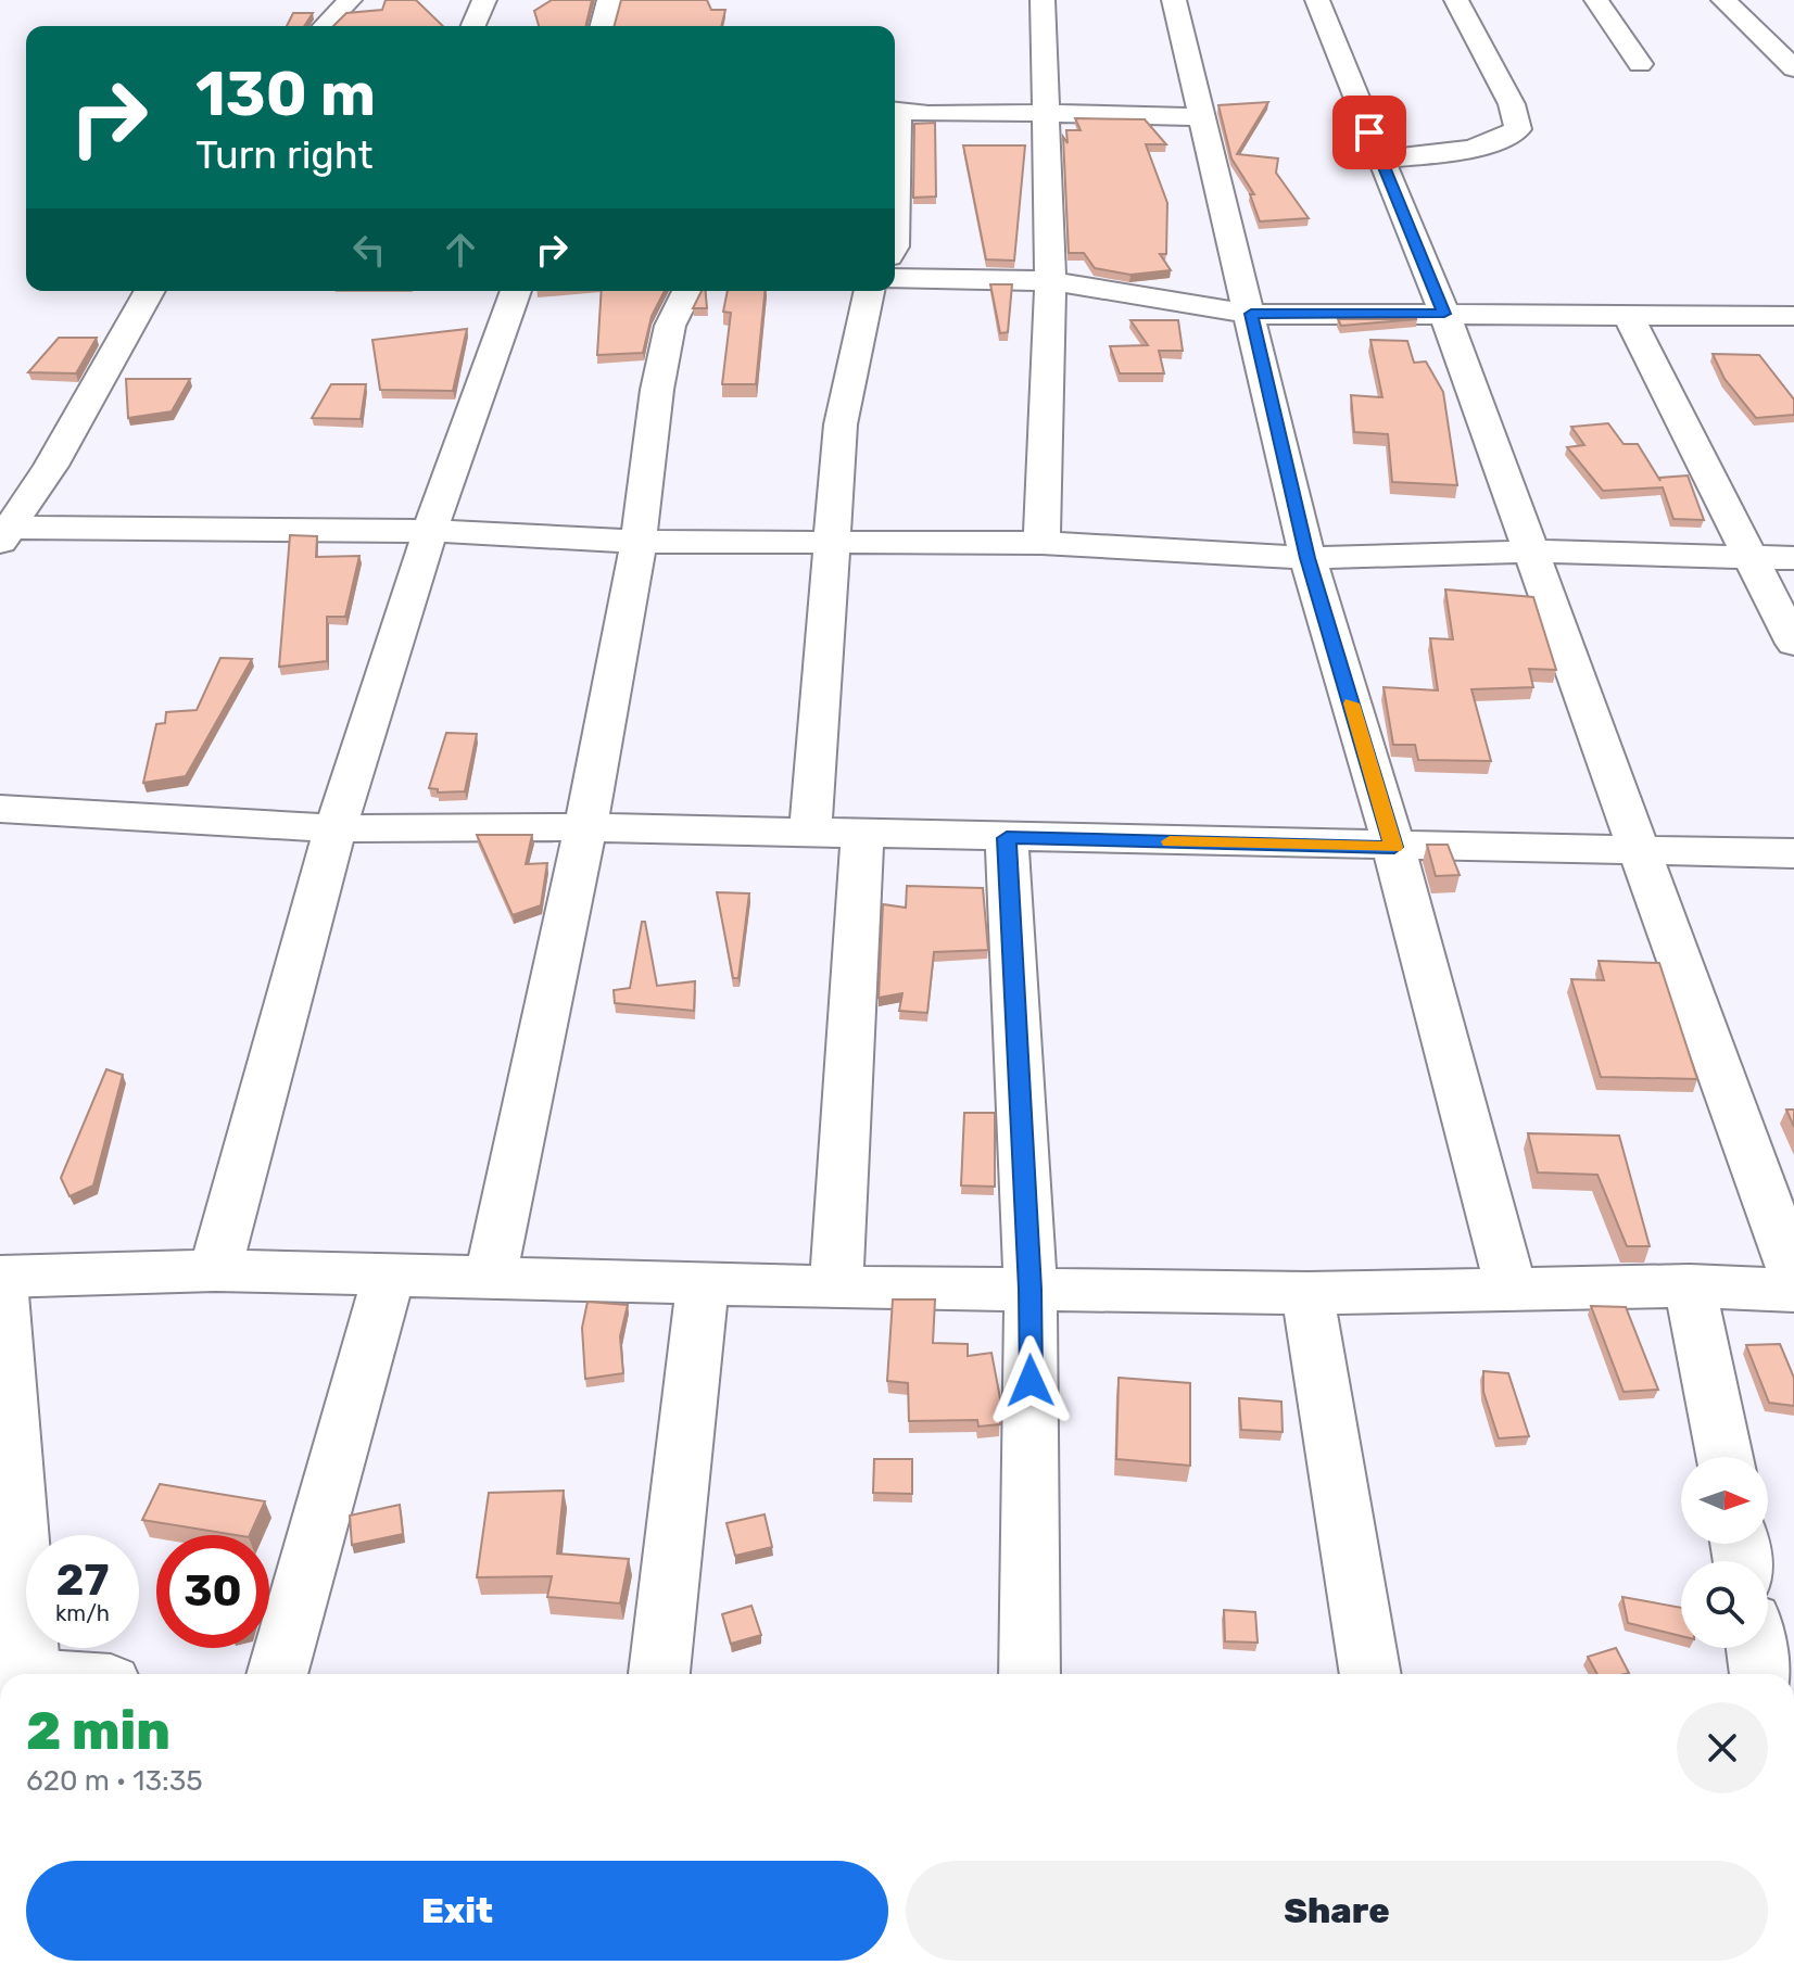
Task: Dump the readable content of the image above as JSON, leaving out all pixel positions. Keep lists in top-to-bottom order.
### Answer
{
  "north": "right",
  "page": {
    "turn": ["130 m", "Turn right"],
    "speed": "27 km/h",
    "limit": "30",
    "heading": ["2 min", "620 m · 13:35"],
    "buttons": ["Exit", "Share"]
  }
}
